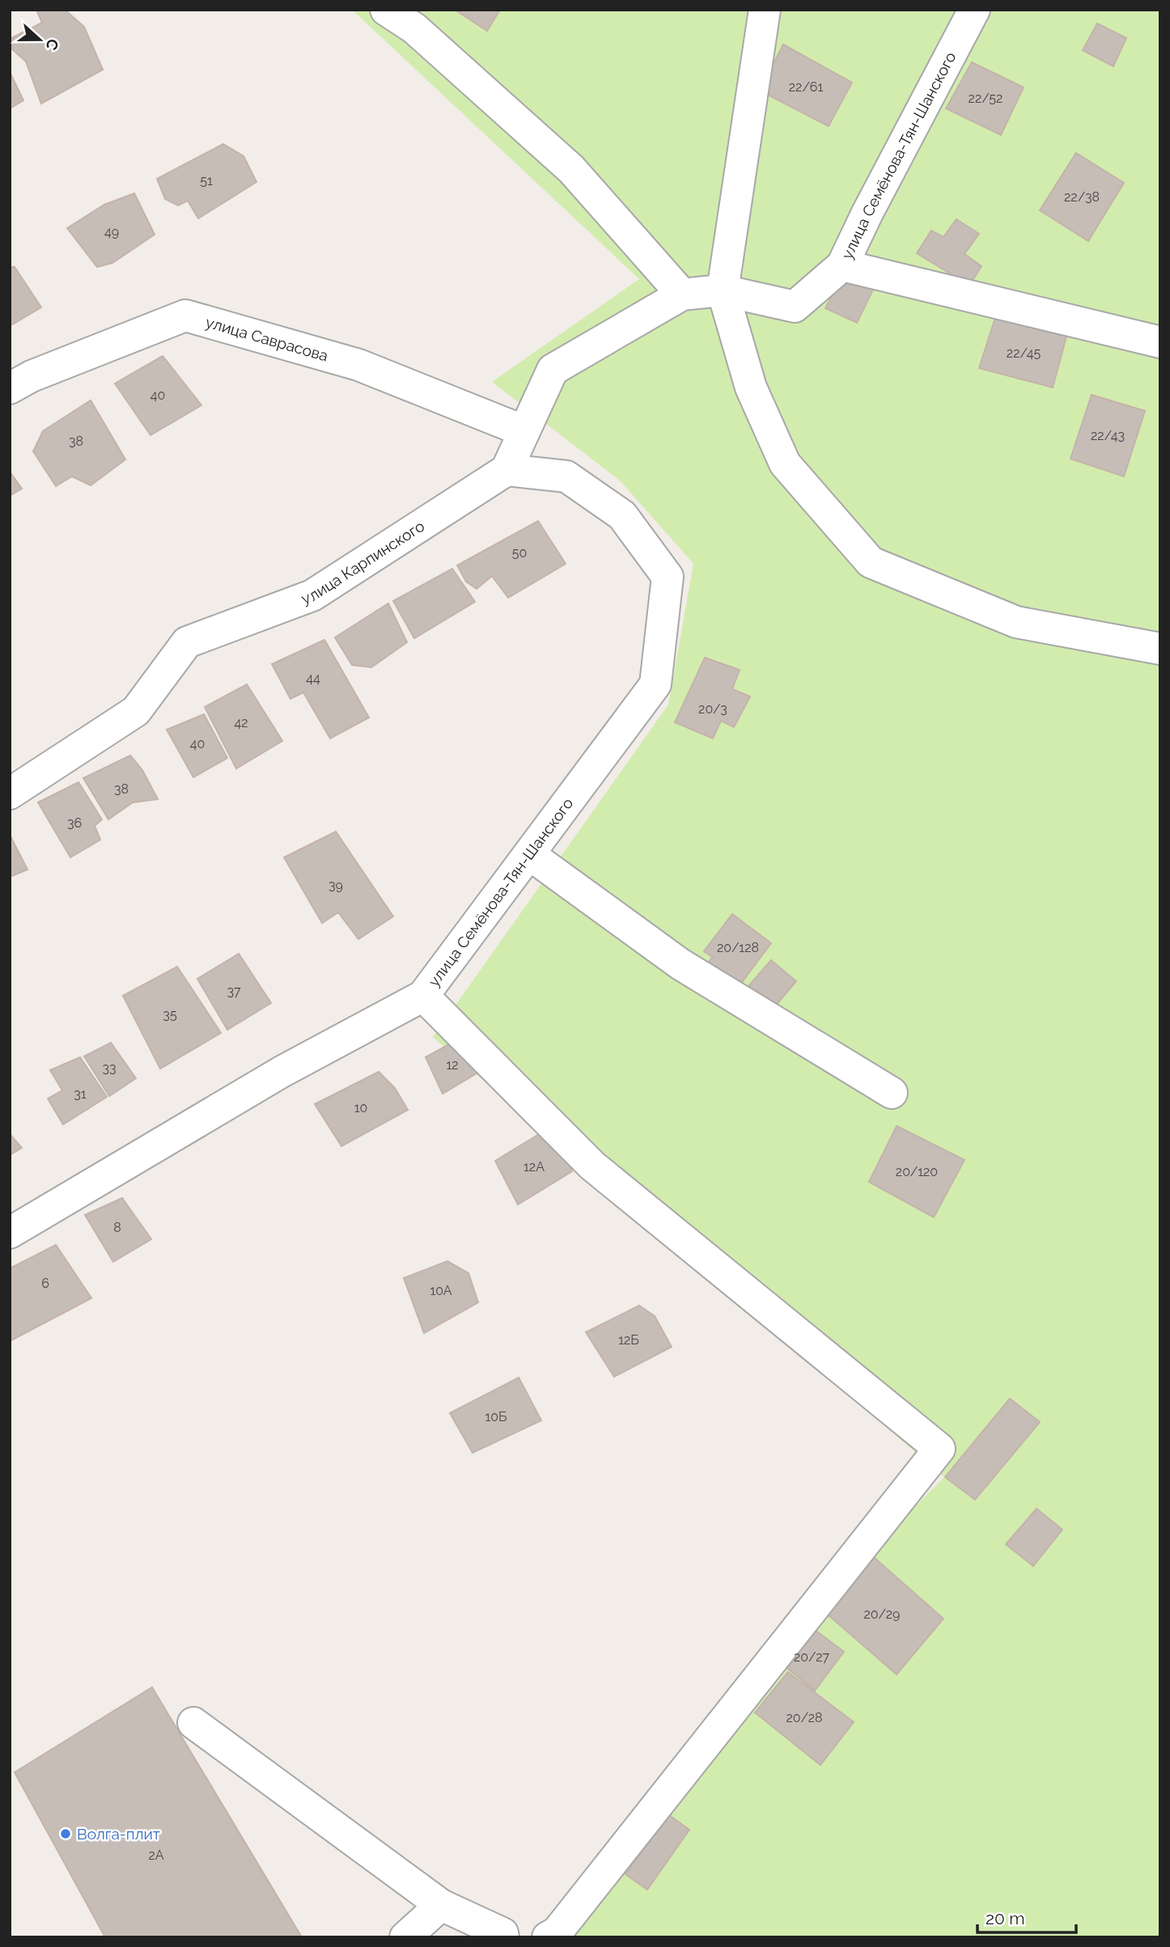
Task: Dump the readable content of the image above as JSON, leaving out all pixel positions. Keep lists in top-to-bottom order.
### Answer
{
  "streets": {
    "street": ["улица Семёнова-Тян-Шанского", "улица Саврасова", "улица Карпинского"]
  },
  "crossings": [
    ["улица Семёнова-Тян-Шанского", "улица Карпинского"]
  ],
  "places": ["Волга-плит"],
  "house_numbers": [
    "22/61",
    "22/52",
    "51",
    "22/38",
    "49",
    "22/45",
    "40",
    "22/43",
    "38",
    "50",
    "44",
    "20/3",
    "42",
    "40",
    "38",
    "36",
    "39",
    "20/128",
    "37",
    "35",
    "12",
    "33",
    "31",
    "10",
    "12А",
    "20/120",
    "8",
    "6",
    "10А",
    "12Б",
    "10Б",
    "20/29",
    "20/27",
    "20/28",
    "2А"
  ],
  "scale_bar": "20 m",
  "north": "right"
}
